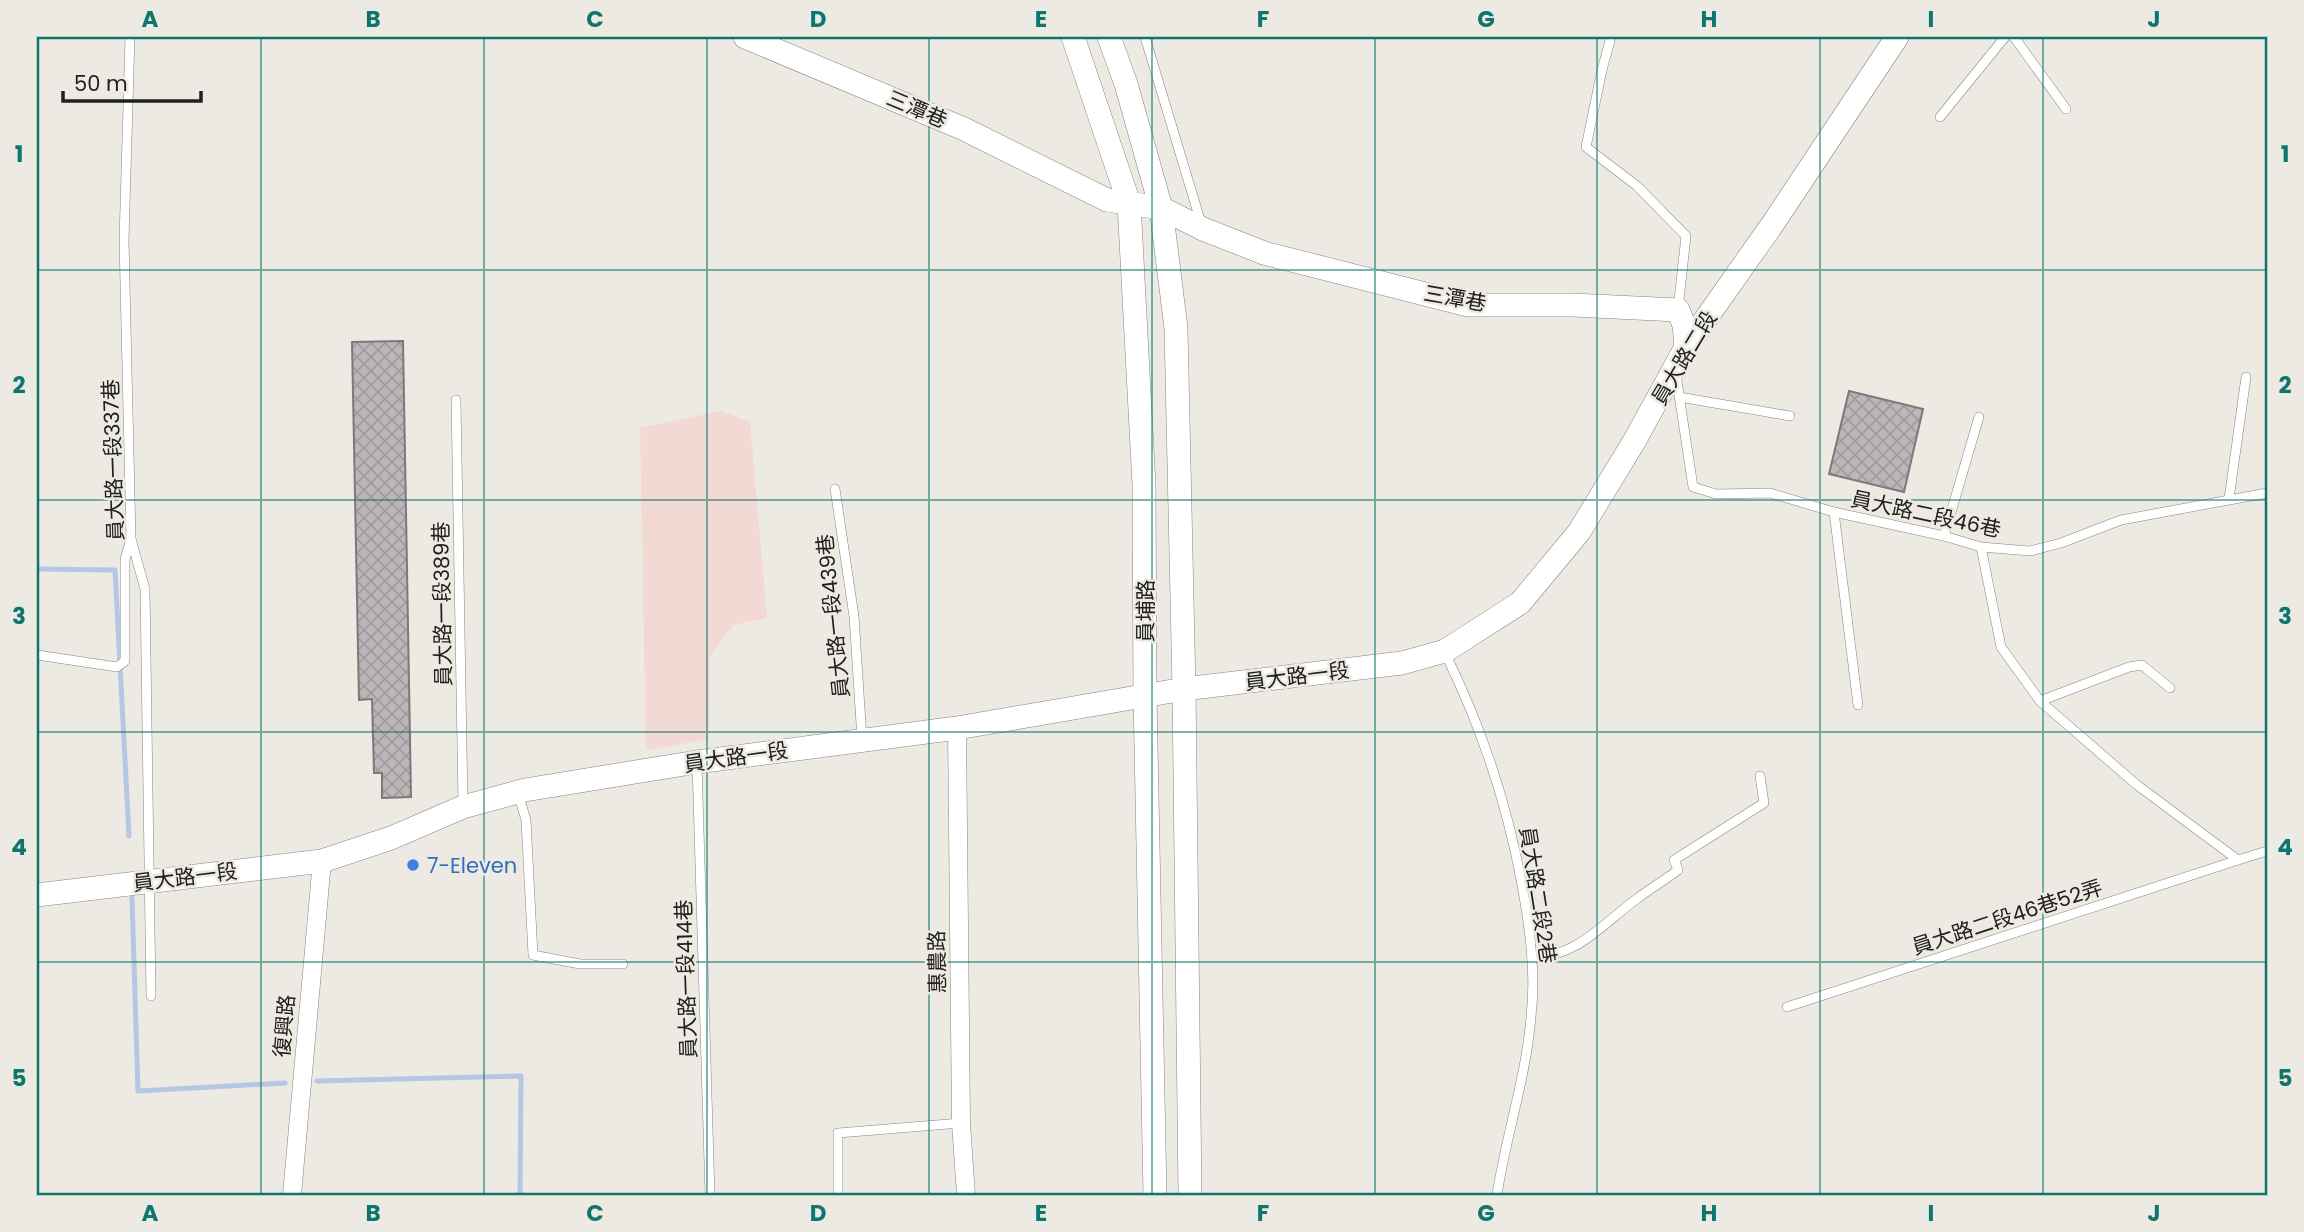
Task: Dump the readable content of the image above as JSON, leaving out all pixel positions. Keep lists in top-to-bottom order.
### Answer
{
  "streets": {
    "street": [
      "三潭巷",
      "員大路二段",
      "員埔路",
      "員大路一段",
      "惠農路",
      "復興路"
    ],
    "lane": [
      "員大路一段337巷",
      "員大路二段46巷",
      "員大路一段389巷",
      "員大路一段439巷",
      "員大路二段2巷",
      "員大路二段46巷52弄",
      "員大路一段414巷"
    ]
  },
  "crossings": [
    ["三潭巷", "員埔路"],
    ["員大路二段", "員大路二段46巷"],
    ["員大路二段", "員大路一段"],
    ["員大路二段", "員大路二段2巷"],
    ["員大路一段337巷", "員大路一段"],
    ["員大路一段389巷", "員大路一段"],
    ["員埔路", "員大路一段"],
    ["員大路一段439巷", "員大路一段"],
    ["員大路一段", "員大路二段2巷"],
    ["員大路一段", "惠農路"],
    ["員大路一段", "員大路一段414巷"],
    ["員大路一段", "復興路"]
  ],
  "places": ["7-Eleven"],
  "scale_bar": "50 m",
  "grid": {
    "columns": [
      "A",
      "B",
      "C",
      "D",
      "E",
      "F",
      "G",
      "H",
      "I",
      "J"
    ],
    "rows": [
      "1",
      "2",
      "3",
      "4",
      "5"
    ]
  }
}
